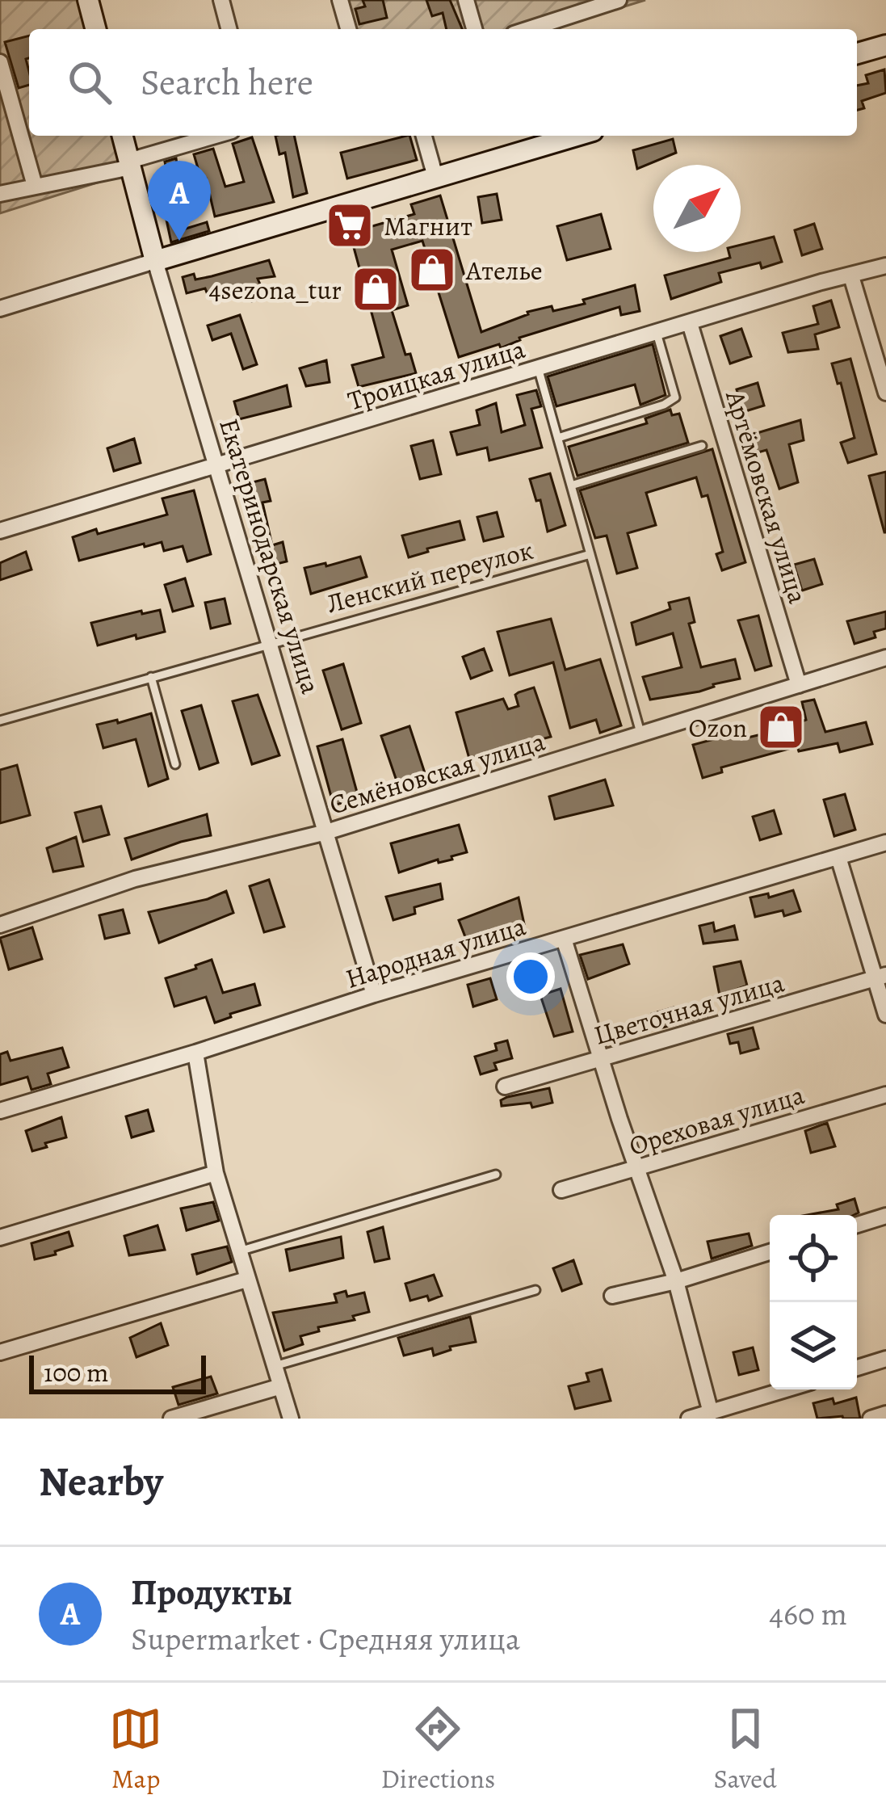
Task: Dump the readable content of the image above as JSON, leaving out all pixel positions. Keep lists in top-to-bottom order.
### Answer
{
  "streets": {
    "street": [
      "Троицкая улица",
      "Артёмовская улица",
      "Екатеринодарская улица",
      "Семёновская улица",
      "Народная улица",
      "Цветочная улица",
      "Ореховая улица"
    ],
    "lane": ["Ленский переулок"]
  },
  "crossings": [
    ["Троицкая улица", "Артёмовская улица"],
    ["Троицкая улица", "Екатеринодарская улица"],
    ["Артёмовская улица", "Семёновская улица"],
    ["Екатеринодарская улица", "Ленский переулок"],
    ["Екатеринодарская улица", "Семёновская улица"],
    ["Екатеринодарская улица", "Народная улица"]
  ],
  "places": {
    "supermarket": ["Магнит"],
    "shop": ["Ателье", "4sezona_tur", "Ozon"]
  },
  "scale_bar": "100 m",
  "north": "top right",
  "page": {
    "search": "Search here",
    "pins": "A",
    "scale": "100 m",
    "heading": "Nearby",
    "list": [
      {
        "mark": "A",
        "name": "Продукты",
        "note": "Supermarket · Средняя улица",
        "value": "460 m"
      }
    ],
    "nav": ["Map", "Directions", "Saved"]
  }
}
